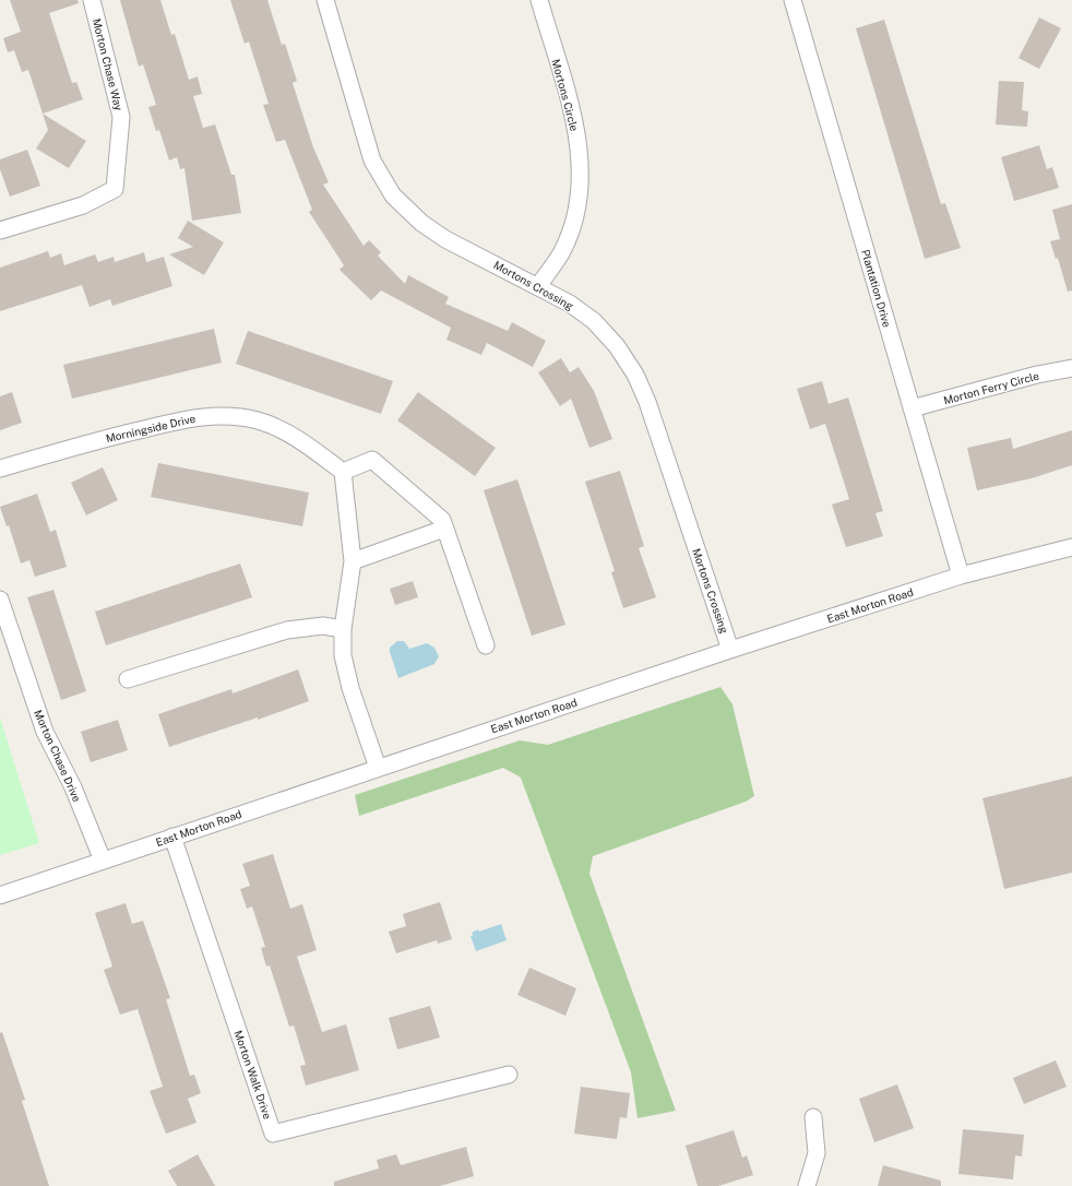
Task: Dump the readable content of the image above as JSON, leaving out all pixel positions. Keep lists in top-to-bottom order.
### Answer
{
  "streets": {
    "street": [
      "Morton Chase Way",
      "Mortons Circle",
      "Mortons Crossing",
      "Plantation Drive",
      "Morton Ferry Circle",
      "Morningside Drive",
      "East Morton Road",
      "Morton Chase Drive",
      "Morton Walk Drive"
    ]
  },
  "crossings": [
    ["Mortons Circle", "Mortons Crossing"],
    ["Mortons Crossing", "East Morton Road"],
    ["Plantation Drive", "Morton Ferry Circle"],
    ["Plantation Drive", "East Morton Road"],
    ["East Morton Road", "Morton Chase Drive"],
    ["East Morton Road", "Morton Walk Drive"]
  ]
}
